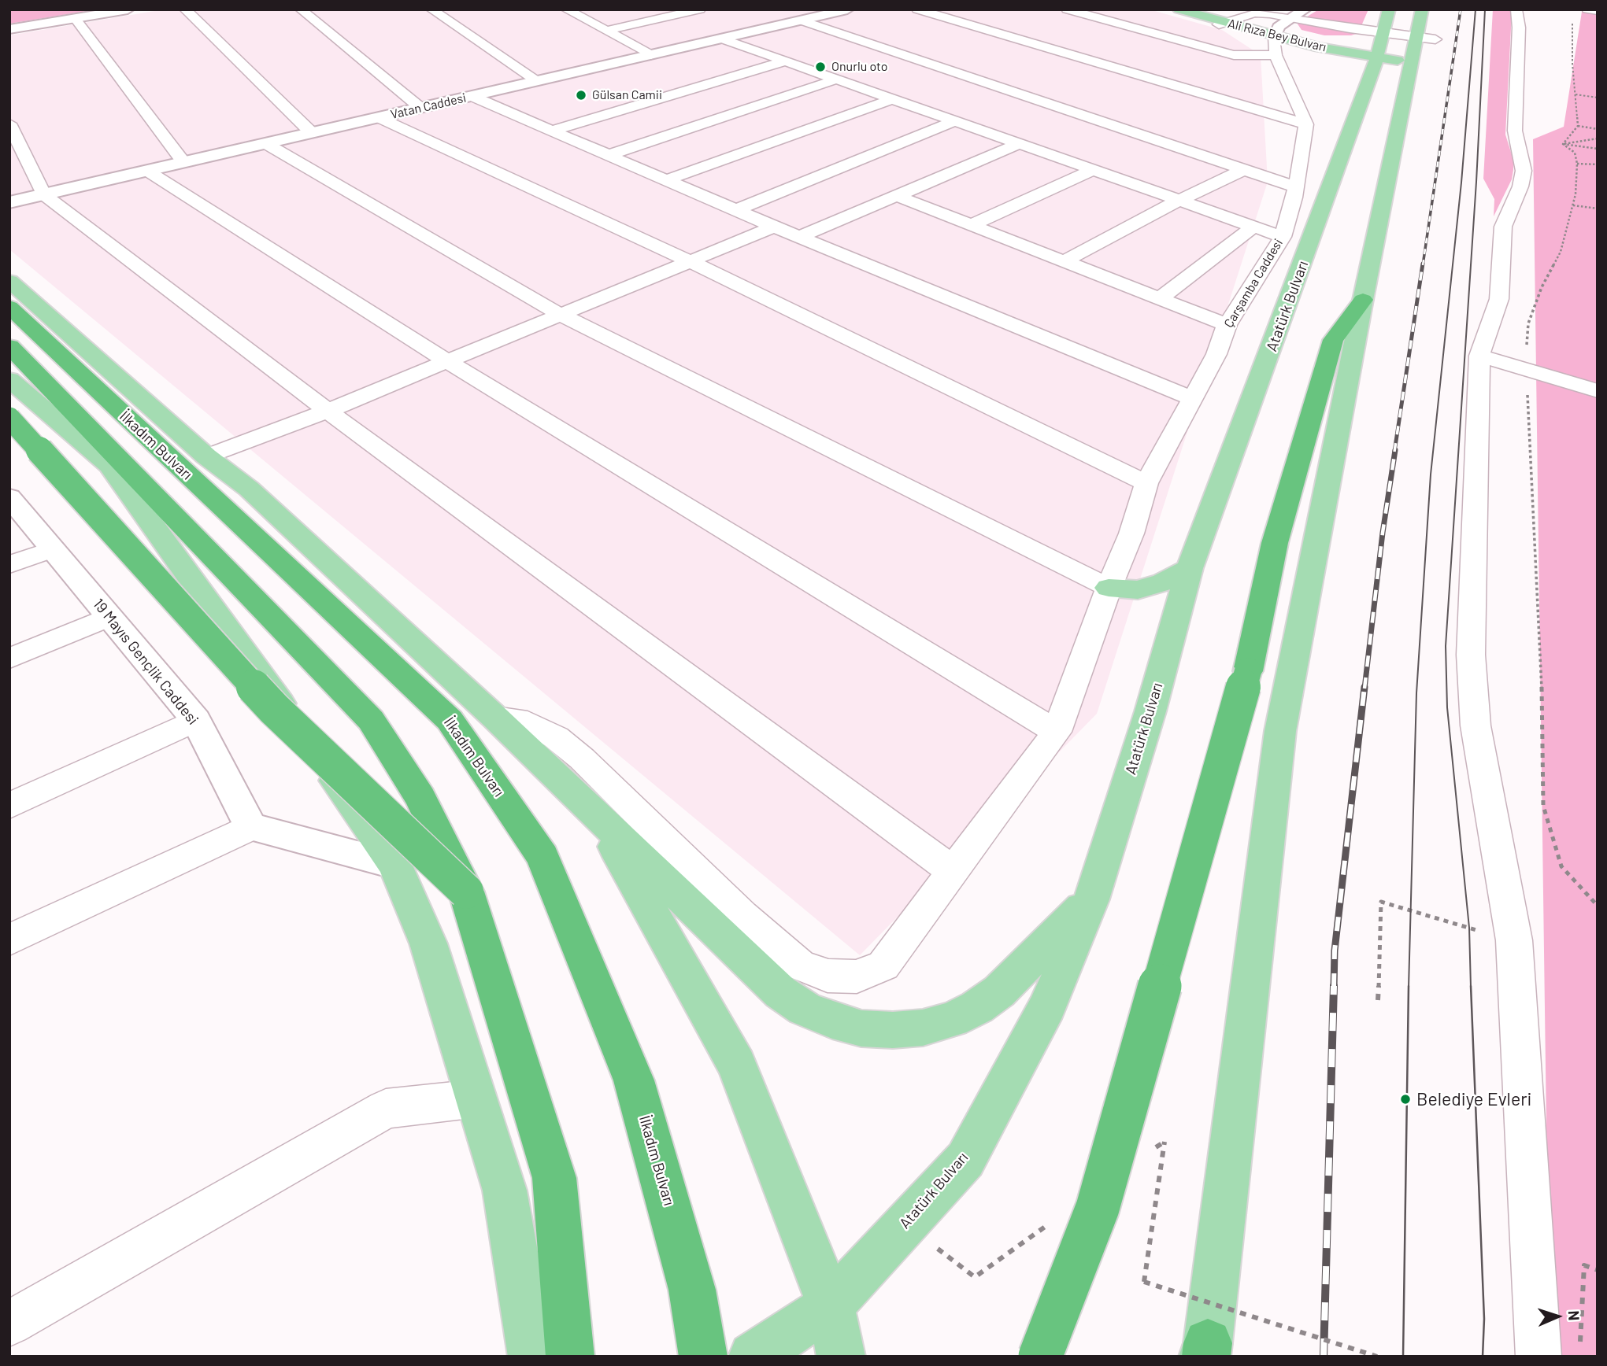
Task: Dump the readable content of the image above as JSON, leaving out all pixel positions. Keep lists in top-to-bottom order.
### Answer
{
  "streets": {
    "highway": ["İlkadım Bulvarı"],
    "main road": [
      "Ali Rıza Bey Bulvarı",
      "Vatan Caddesi",
      "Atatürk Bulvarı",
      "19 Mayıs Gençlik Caddesi"
    ],
    "street": ["Çarşamba Caddesi"]
  },
  "crossings": [
    ["Ali Rıza Bey Bulvarı", "Atatürk Bulvarı"],
    ["Çarşamba Caddesi", "İlkadım Bulvarı"],
    ["Atatürk Bulvarı", "İlkadım Bulvarı"]
  ],
  "places": ["Onurlu oto", "Gülsan Camii", "Belediye Evleri"],
  "north": "right"
}
